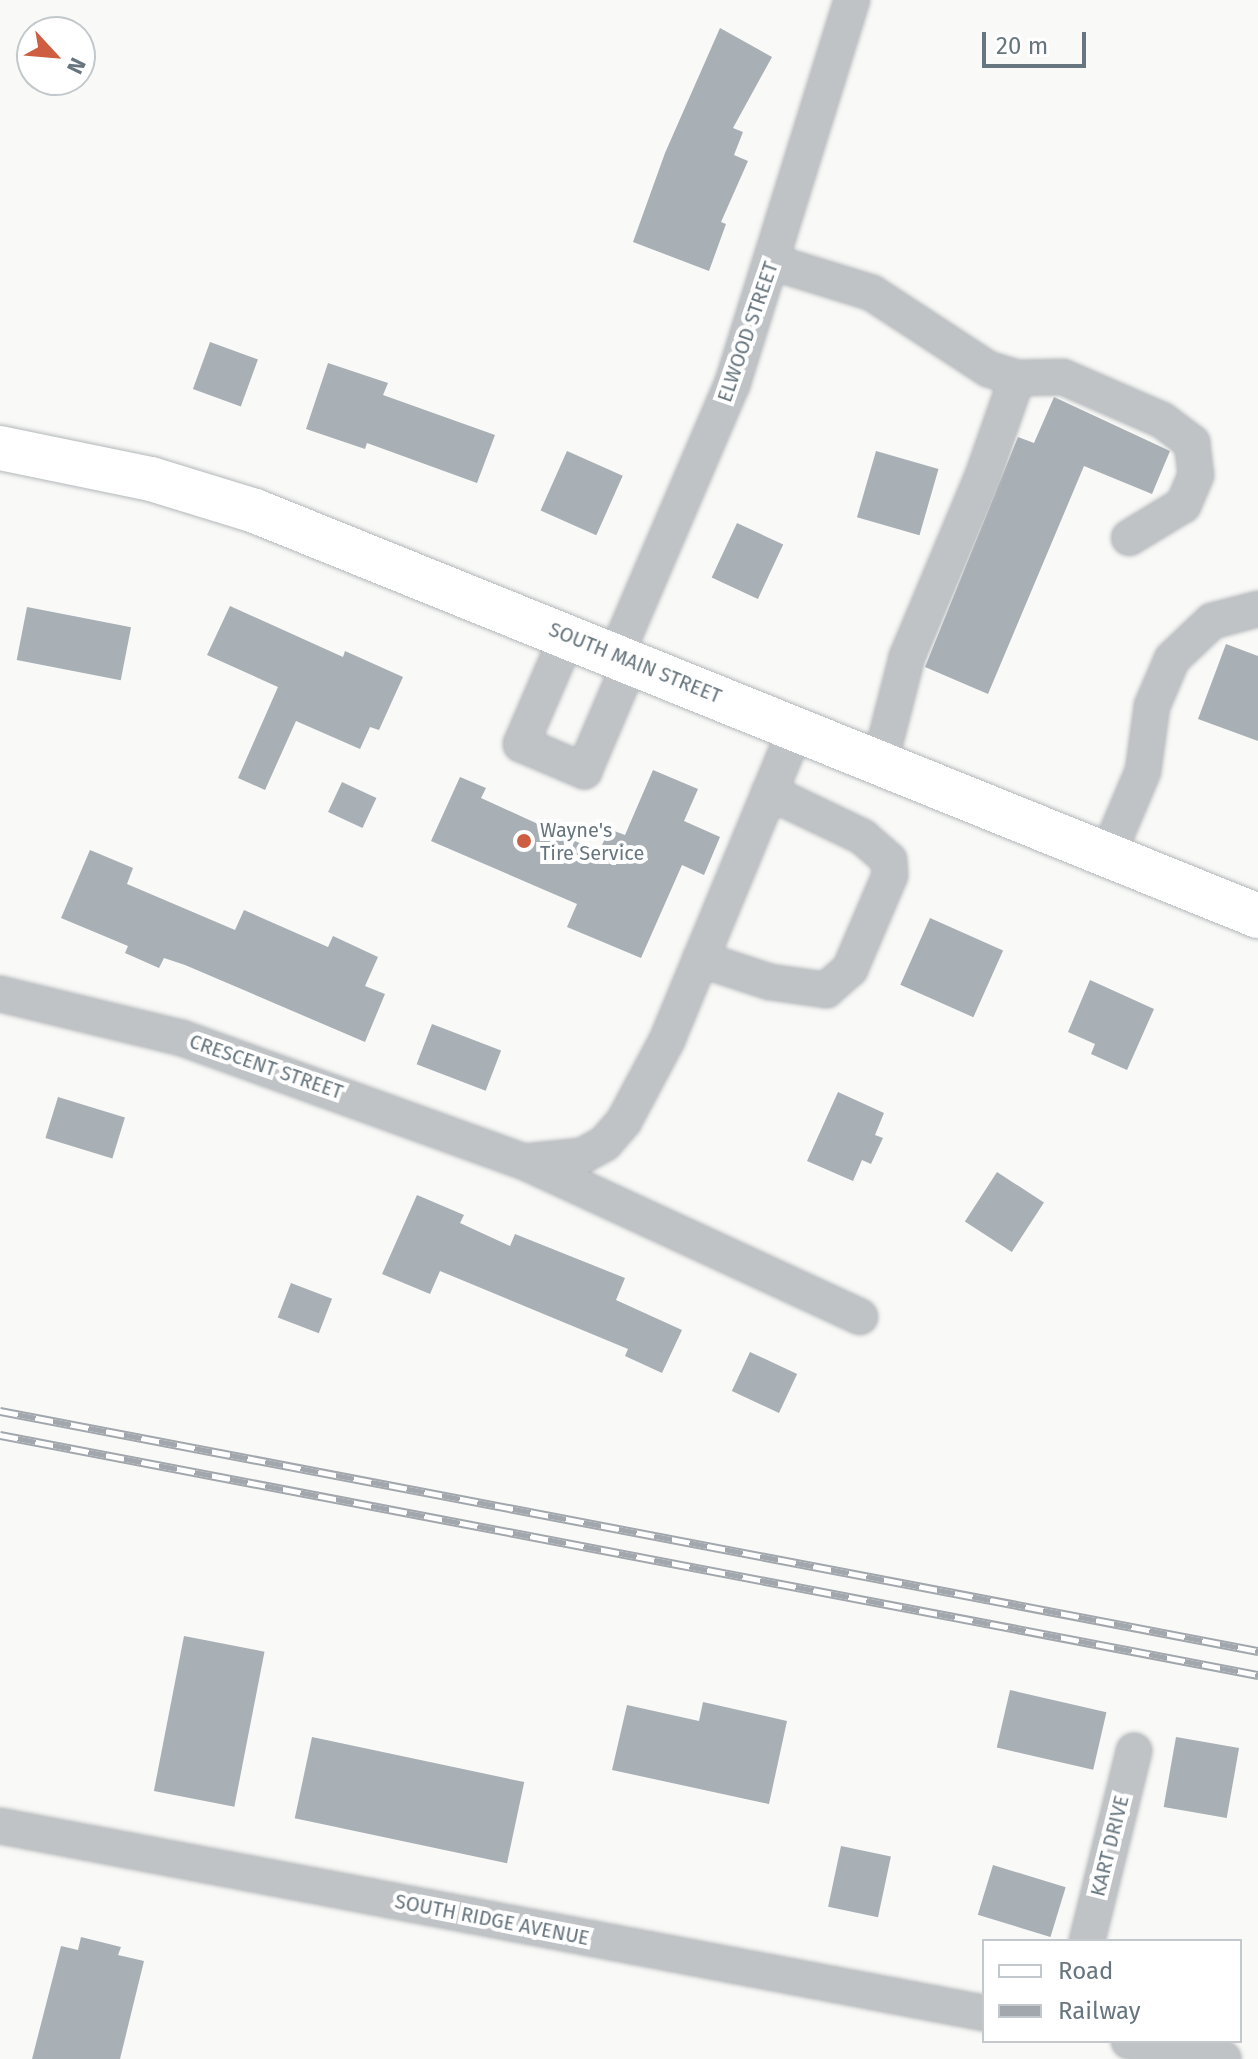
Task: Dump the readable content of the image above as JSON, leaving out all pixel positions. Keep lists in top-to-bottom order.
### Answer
{
  "streets": {
    "main road": ["SOUTH MAIN STREET"],
    "street": [
      "ELWOOD STREET",
      "CRESCENT STREET",
      "KART DRIVE",
      "SOUTH RIDGE AVENUE"
    ]
  },
  "crossings": [
    ["ELWOOD STREET", "SOUTH MAIN STREET"],
    ["SOUTH MAIN STREET", "CRESCENT STREET"]
  ],
  "places": ["Wayne's Tire Service"],
  "legend": ["Road", "Railway"],
  "scale_bar": "20 m",
  "north": "bottom right"
}
